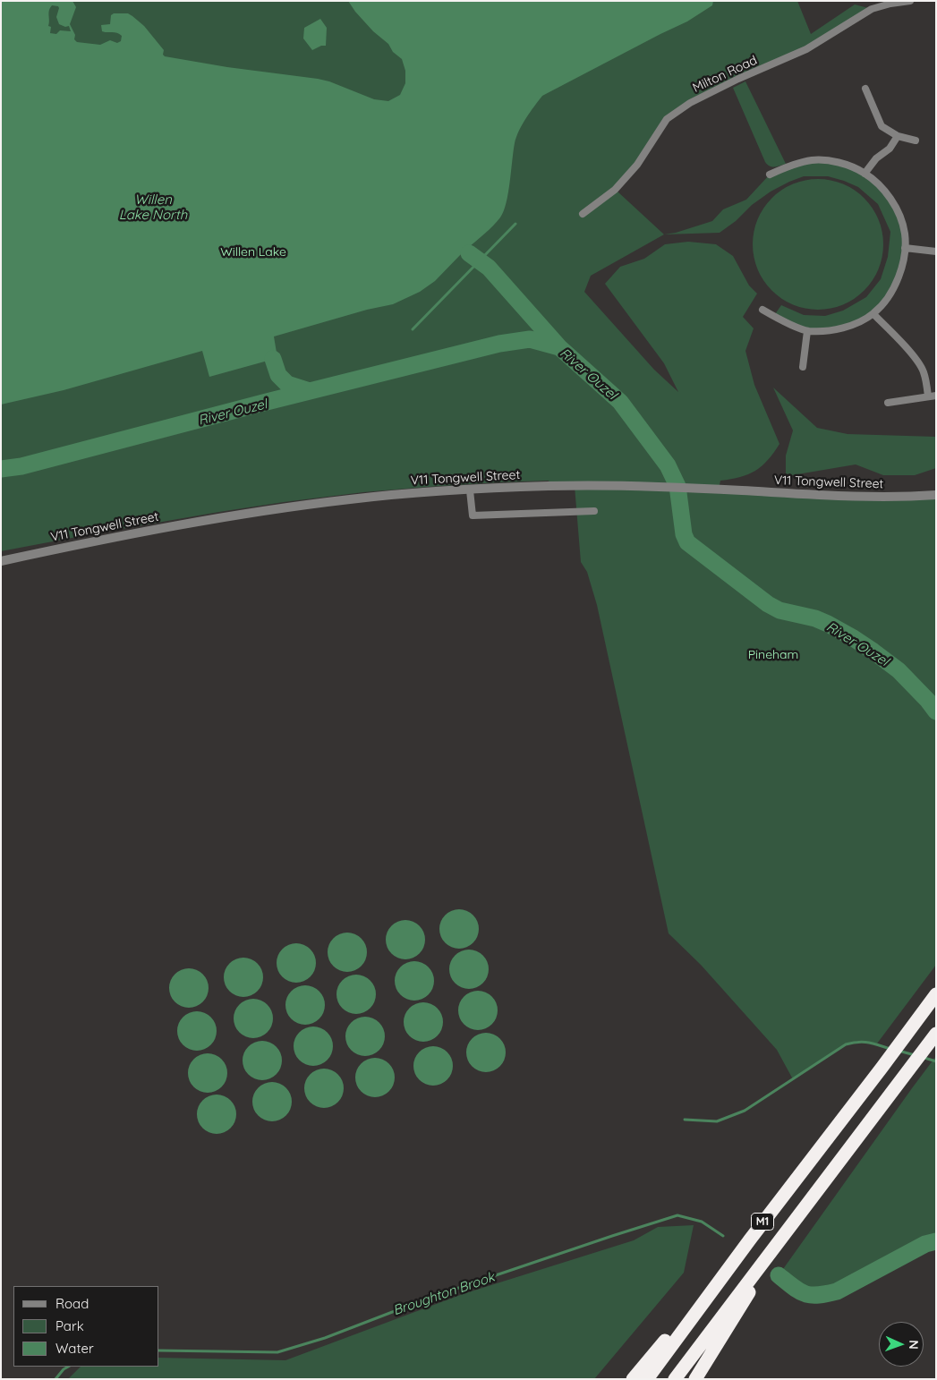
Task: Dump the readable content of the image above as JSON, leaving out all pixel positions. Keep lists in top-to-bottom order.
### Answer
{
  "streets": {
    "highway": ["M1"],
    "street": ["Milton Road", "V11 Tongwell Street"]
  },
  "water": ["Willen Lake North", "River Ouzel", "Broughton Brook"],
  "parks": ["Willen Lake", "Pineham"],
  "legend": ["Road", "Park", "Water"],
  "north": "right"
}
